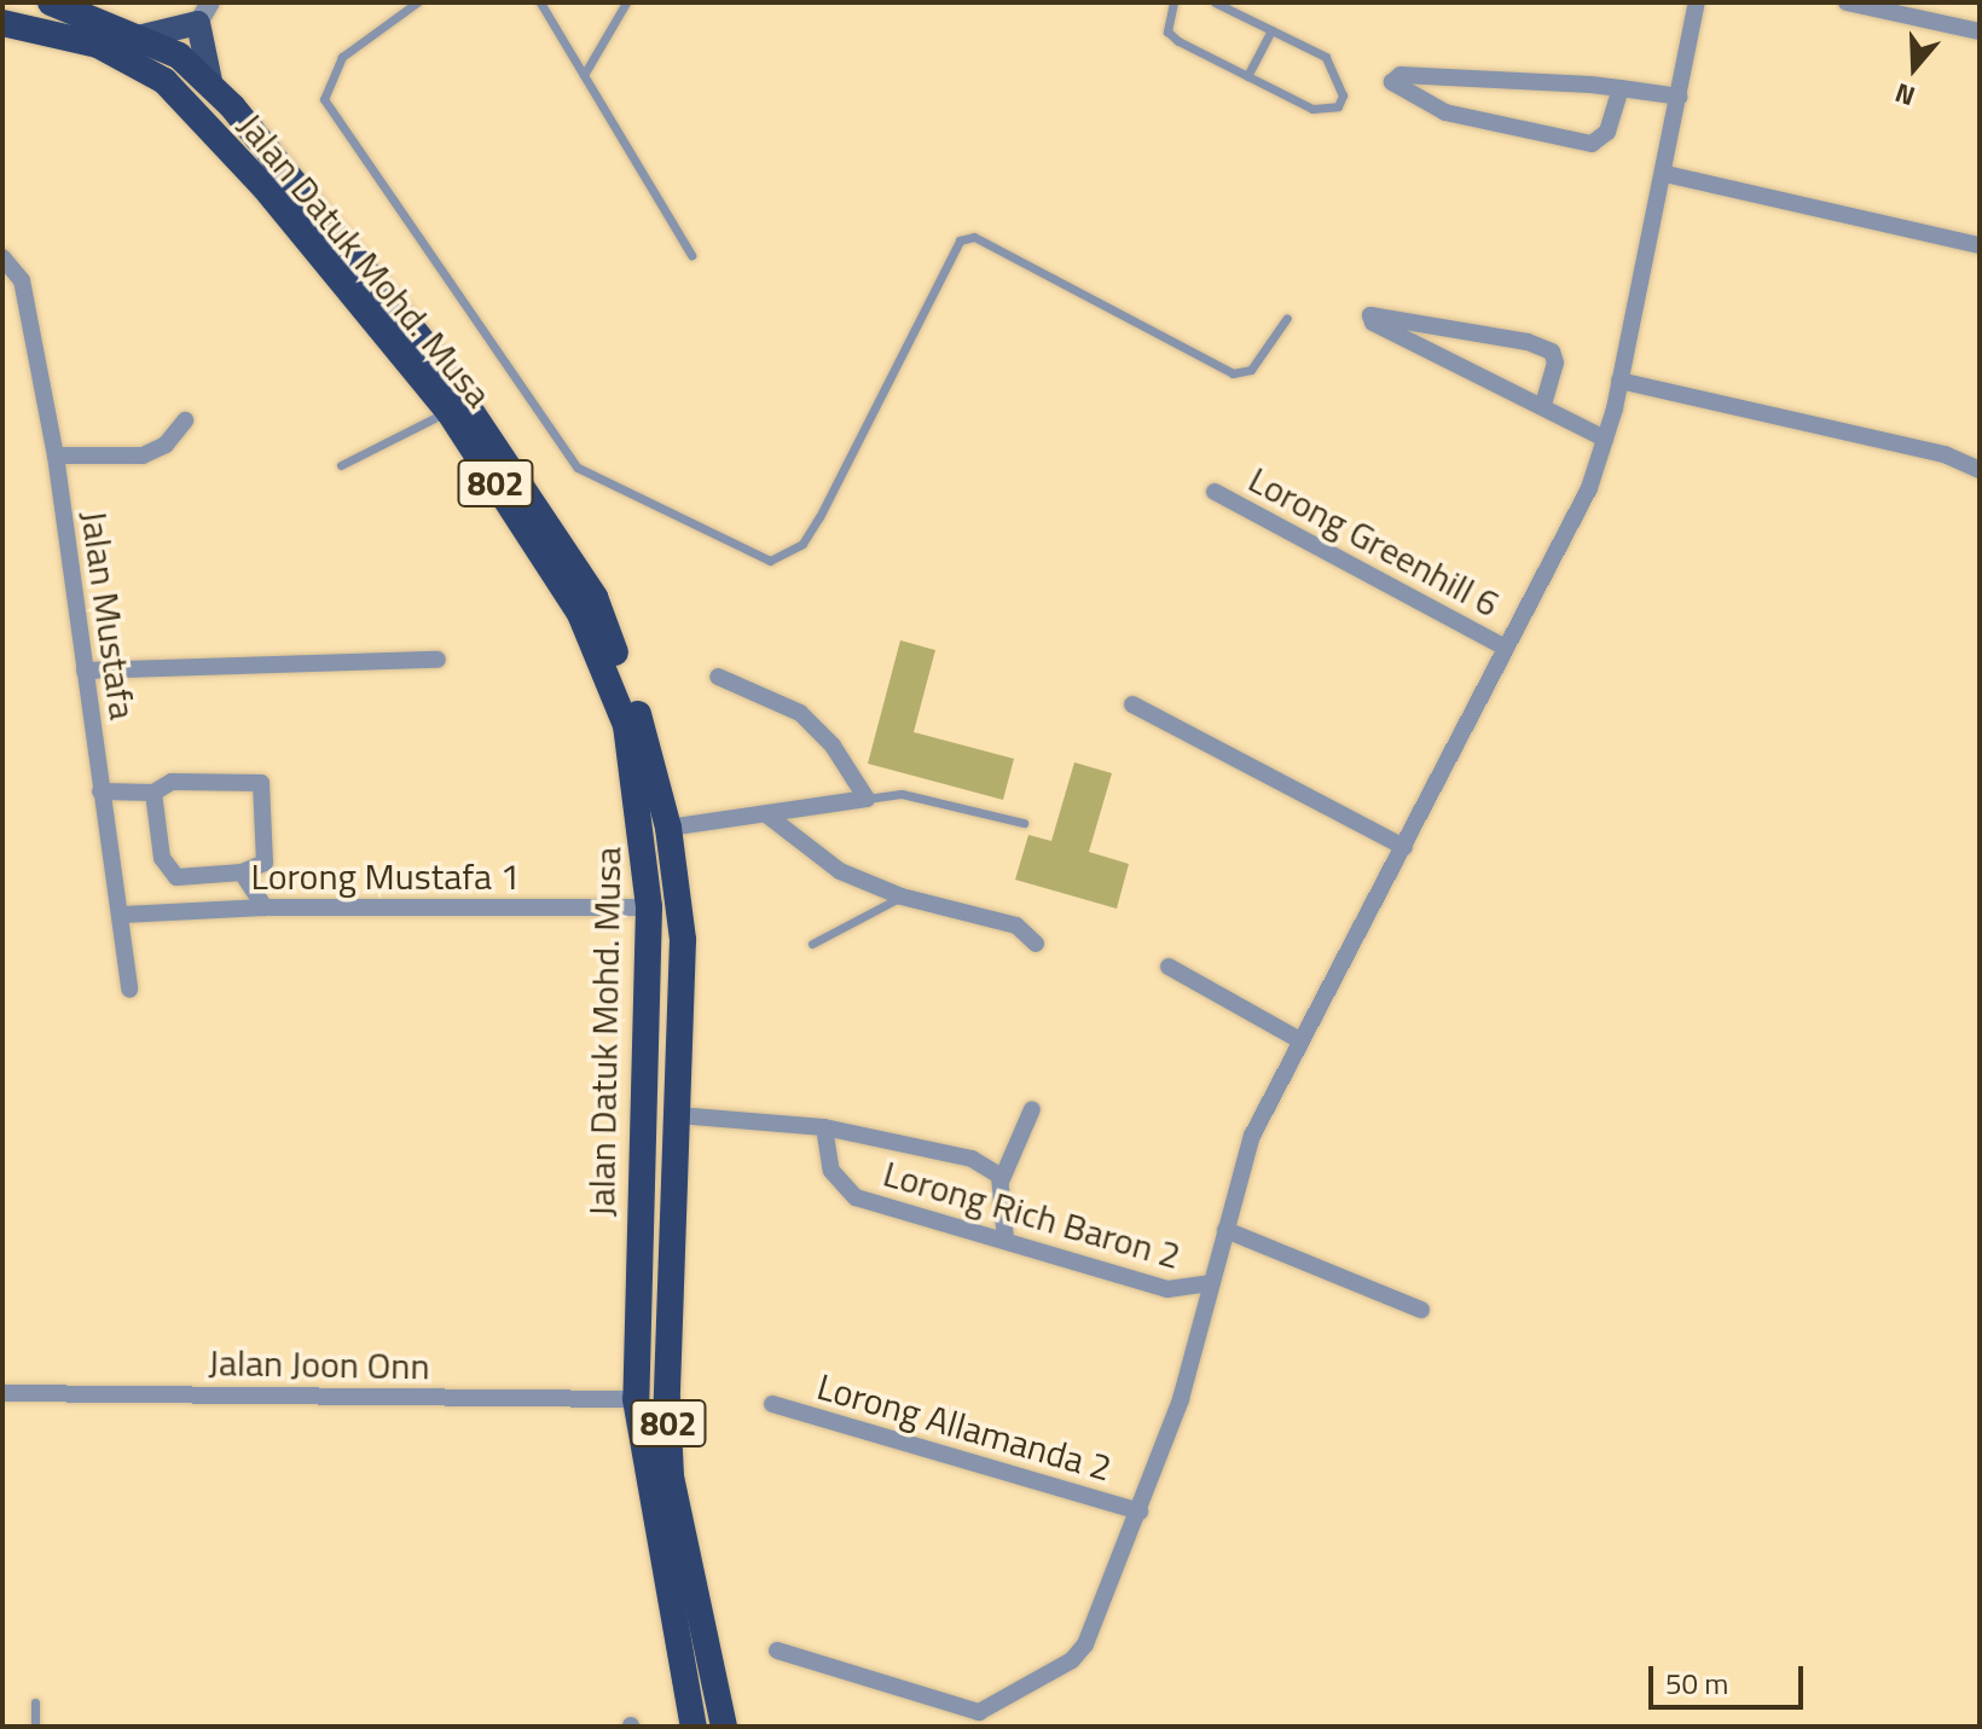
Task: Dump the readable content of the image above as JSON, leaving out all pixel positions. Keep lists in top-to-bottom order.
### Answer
{
  "streets": {
    "highway": ["Jalan Datuk Mohd. Musa", "802"],
    "street": [
      "Lorong Greenhill 6",
      "Jalan Mustafa",
      "Lorong Mustafa 1",
      "Lorong Rich Baron 2",
      "Jalan Joon Onn",
      "Lorong Allamanda 2"
    ]
  },
  "crossings": [
    ["Jalan Datuk Mohd. Musa", "Lorong Mustafa 1"],
    ["Jalan Datuk Mohd. Musa", "Jalan Joon Onn"],
    ["Jalan Mustafa", "Lorong Mustafa 1"]
  ],
  "scale_bar": "50 m",
  "north": "bottom"
}
